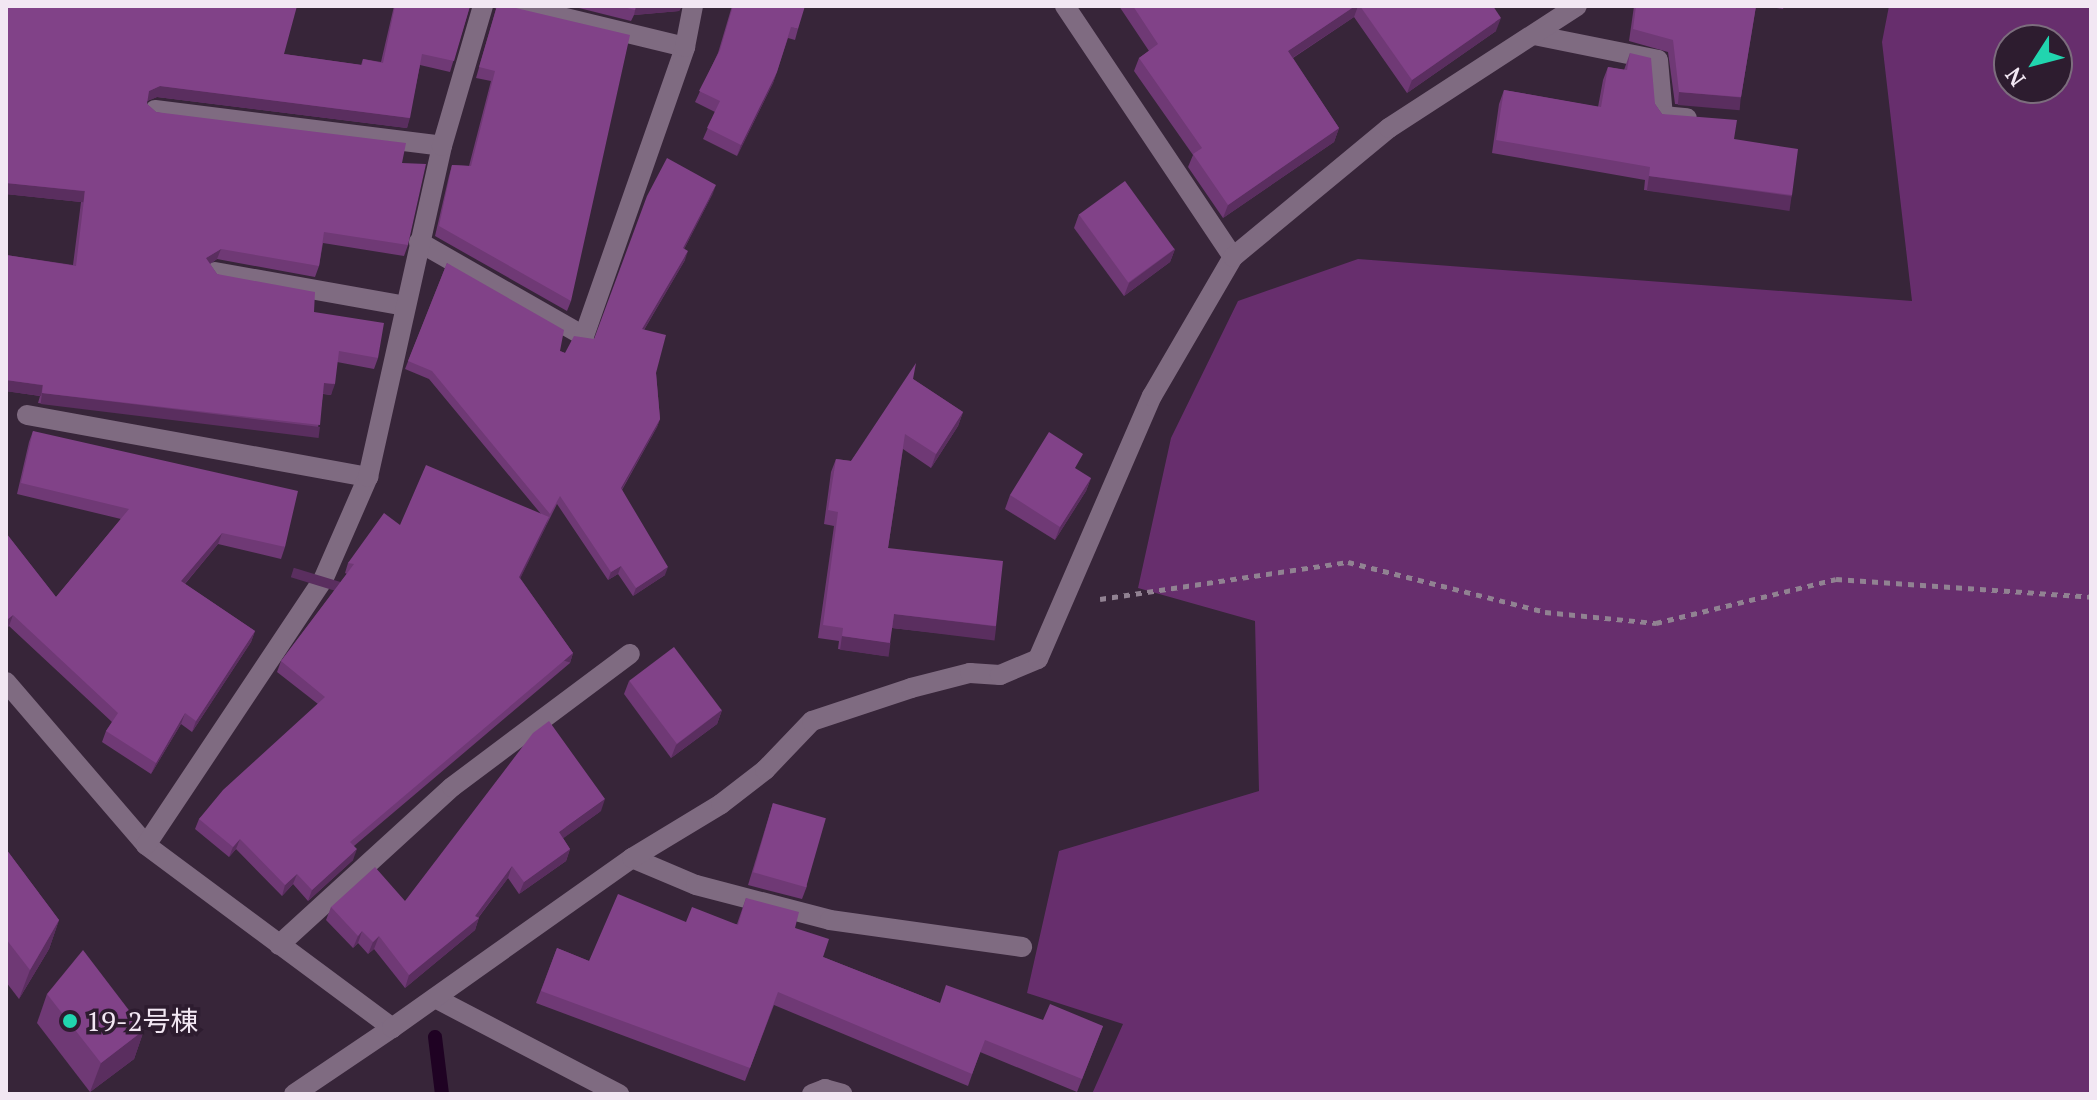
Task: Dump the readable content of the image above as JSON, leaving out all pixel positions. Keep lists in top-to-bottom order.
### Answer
{
  "places": ["19-2号棟"],
  "north": "bottom left"
}
